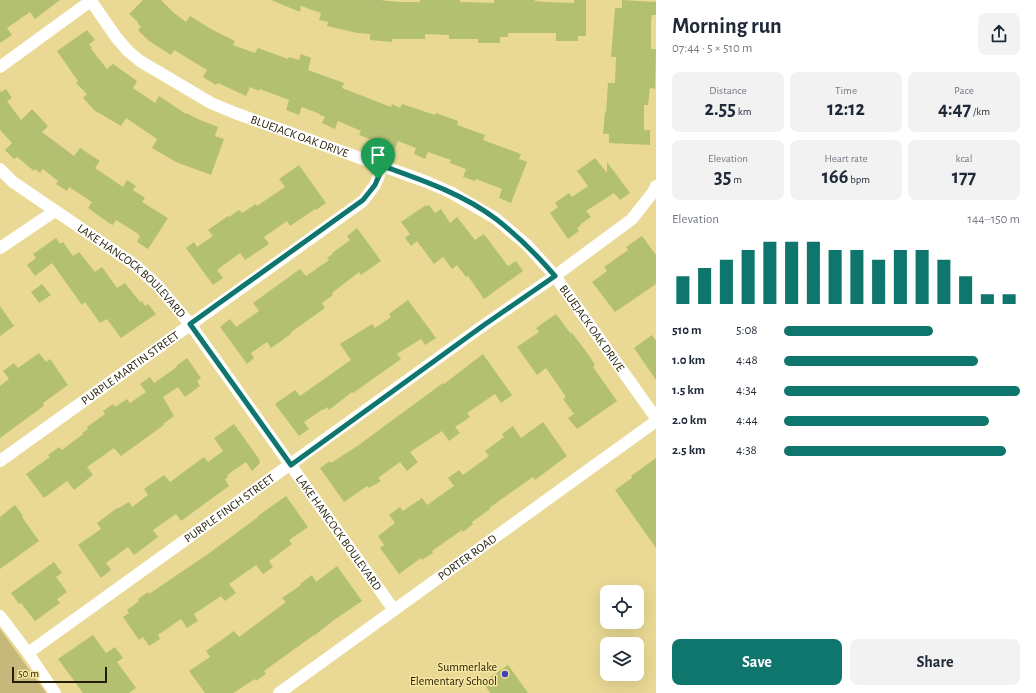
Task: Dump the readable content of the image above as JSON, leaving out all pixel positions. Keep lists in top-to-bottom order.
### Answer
{
  "streets": {
    "street": [
      "BLUEJACK OAK DRIVE",
      "LAKE HANCOCK BOULEVARD",
      "PURPLE MARTIN STREET",
      "PURPLE FINCH STREET",
      "PORTER ROAD"
    ]
  },
  "crossings": [
    ["BLUEJACK OAK DRIVE", "PURPLE MARTIN STREET"],
    ["BLUEJACK OAK DRIVE", "PURPLE FINCH STREET"],
    ["BLUEJACK OAK DRIVE", "PORTER ROAD"],
    ["LAKE HANCOCK BOULEVARD", "PURPLE MARTIN STREET"],
    ["LAKE HANCOCK BOULEVARD", "PURPLE FINCH STREET"],
    ["LAKE HANCOCK BOULEVARD", "PORTER ROAD"]
  ],
  "places": ["Summerlake Elementary School"],
  "scale_bar": "50 m",
  "page": {
    "heading": ["Morning run", "07:44 · 5 × 510 m"],
    "stats": [
      ["Distance", "2.55 km"],
      ["Time", "12:12"],
      ["Pace", "4:47 /km"],
      ["Elevation", "35 m"],
      ["Heart rate", "166 bpm"],
      ["kcal", "177"]
    ],
    "chart": ["Elevation", "144–150 m"],
    "list": [
      {
        "name": "510 m",
        "note": "5:08"
      },
      {
        "name": "1.0 km",
        "note": "4:48"
      },
      {
        "name": "1.5 km",
        "note": "4:34"
      },
      {
        "name": "2.0 km",
        "note": "4:44"
      },
      {
        "name": "2.5 km",
        "note": "4:38"
      }
    ],
    "buttons": ["Save", "Share"],
    "scale": "50 m"
  }
}
